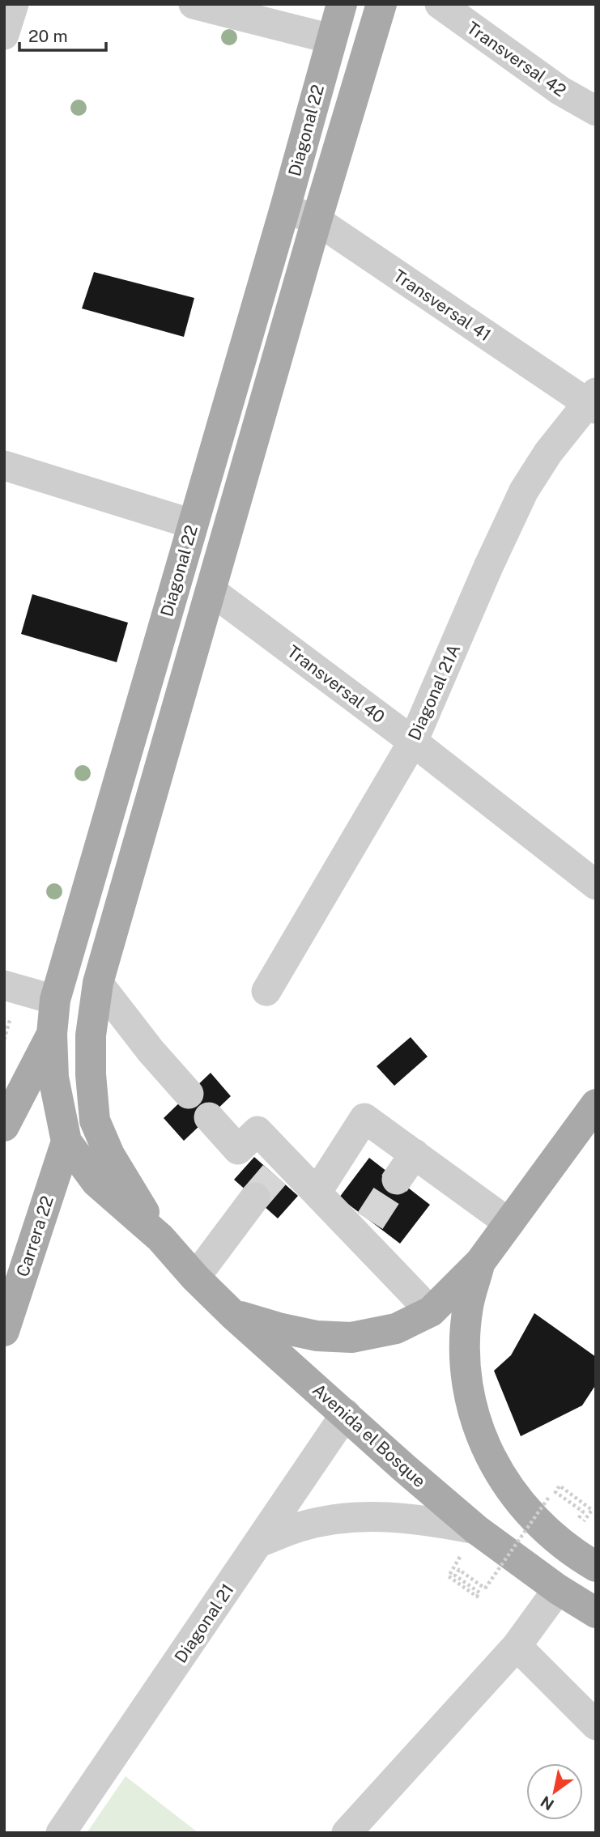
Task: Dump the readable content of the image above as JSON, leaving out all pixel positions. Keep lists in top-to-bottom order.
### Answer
{
  "streets": {
    "main road": ["Diagonal 22", "Carrera 22", "Avenida el Bosque"],
    "street": [
      "Transversal 42",
      "Transversal 41",
      "Transversal 40",
      "Diagonal 21A",
      "Diagonal 21"
    ]
  },
  "crossings": [
    ["Diagonal 22", "Transversal 41"],
    ["Diagonal 22", "Transversal 40"],
    ["Diagonal 22", "Carrera 22"],
    ["Diagonal 22", "Avenida el Bosque"],
    ["Transversal 41", "Diagonal 21A"],
    ["Transversal 40", "Diagonal 21A"],
    ["Carrera 22", "Avenida el Bosque"],
    ["Avenida el Bosque", "Diagonal 21"]
  ],
  "scale_bar": "20 m",
  "north": "bottom left"
}
